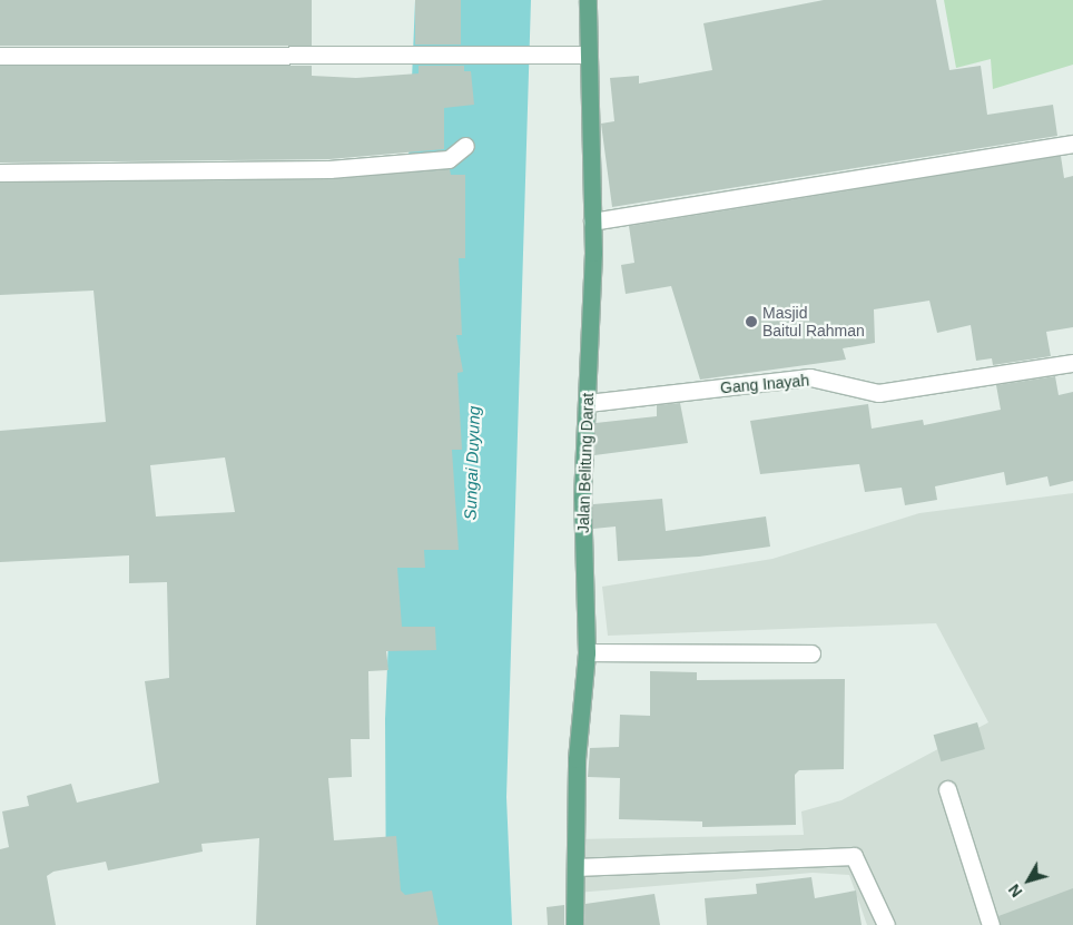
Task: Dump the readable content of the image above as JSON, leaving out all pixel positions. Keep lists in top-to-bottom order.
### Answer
{
  "streets": {
    "main road": ["Jalan Belitung Darat"],
    "street": ["Gang Inayah"]
  },
  "crossings": [
    ["Gang Inayah", "Jalan Belitung Darat"]
  ],
  "water": ["Sungai Duyung"],
  "places": ["Masjid Baitul Rahman"],
  "north": "bottom left"
}
